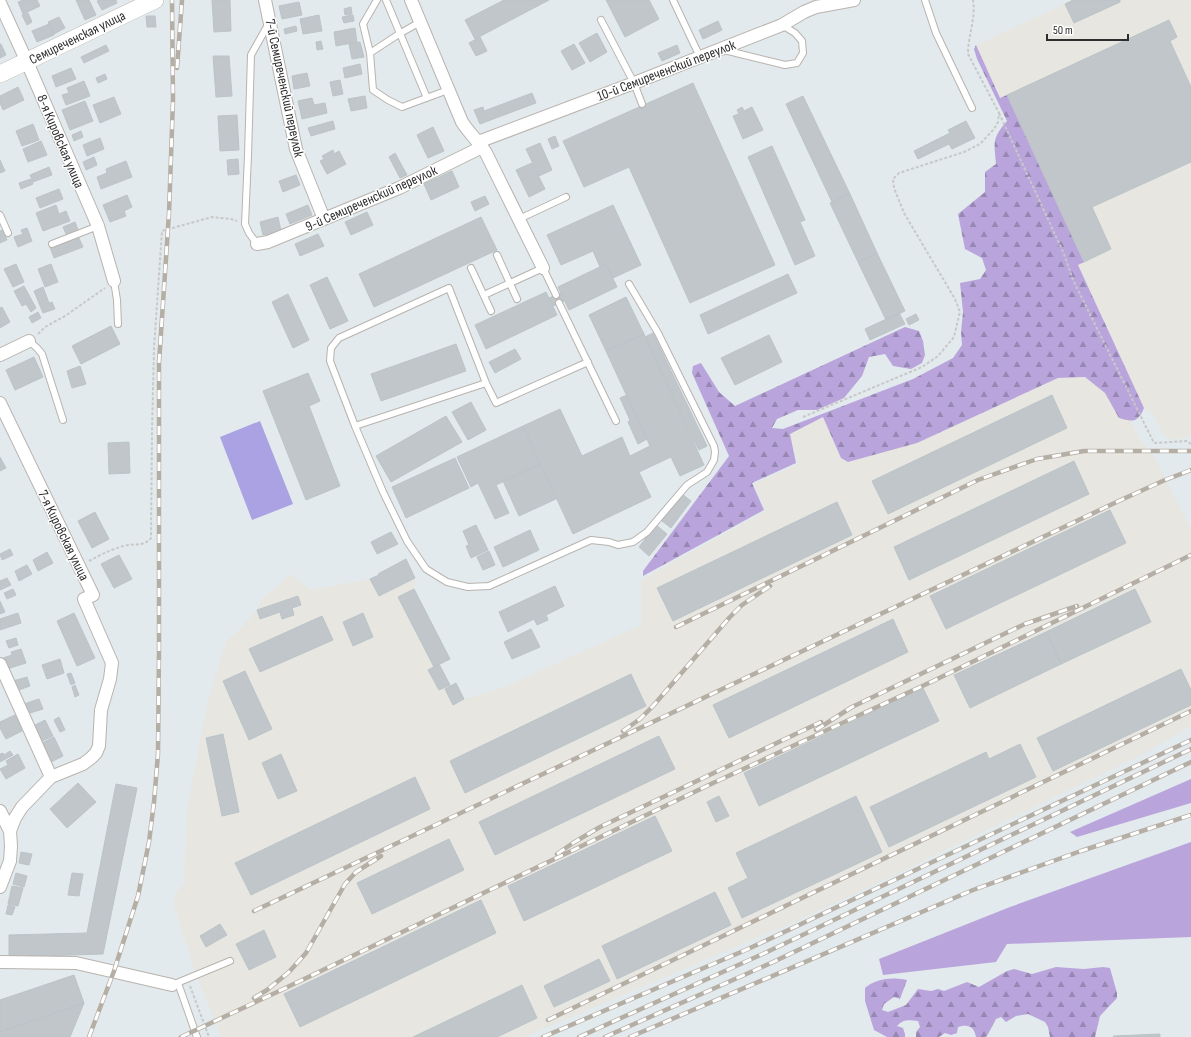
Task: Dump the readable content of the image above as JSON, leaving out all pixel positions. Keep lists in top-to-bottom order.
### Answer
{
  "streets": {
    "main road": ["Семиреченская улица"],
    "street": [
      "10-й Семиреченский переулок",
      "7-й Семиреченский переулок",
      "8-я Кировская улица",
      "9-й Семиреченский переулок",
      "7-я Кировская улица"
    ]
  },
  "crossings": [
    ["Семиреченская улица", "8-я Кировская улица"],
    ["10-й Семиреченский переулок", "9-й Семиреченский переулок"],
    ["7-й Семиреченский переулок", "9-й Семиреченский переулок"]
  ],
  "scale_bar": "50 m"
}
